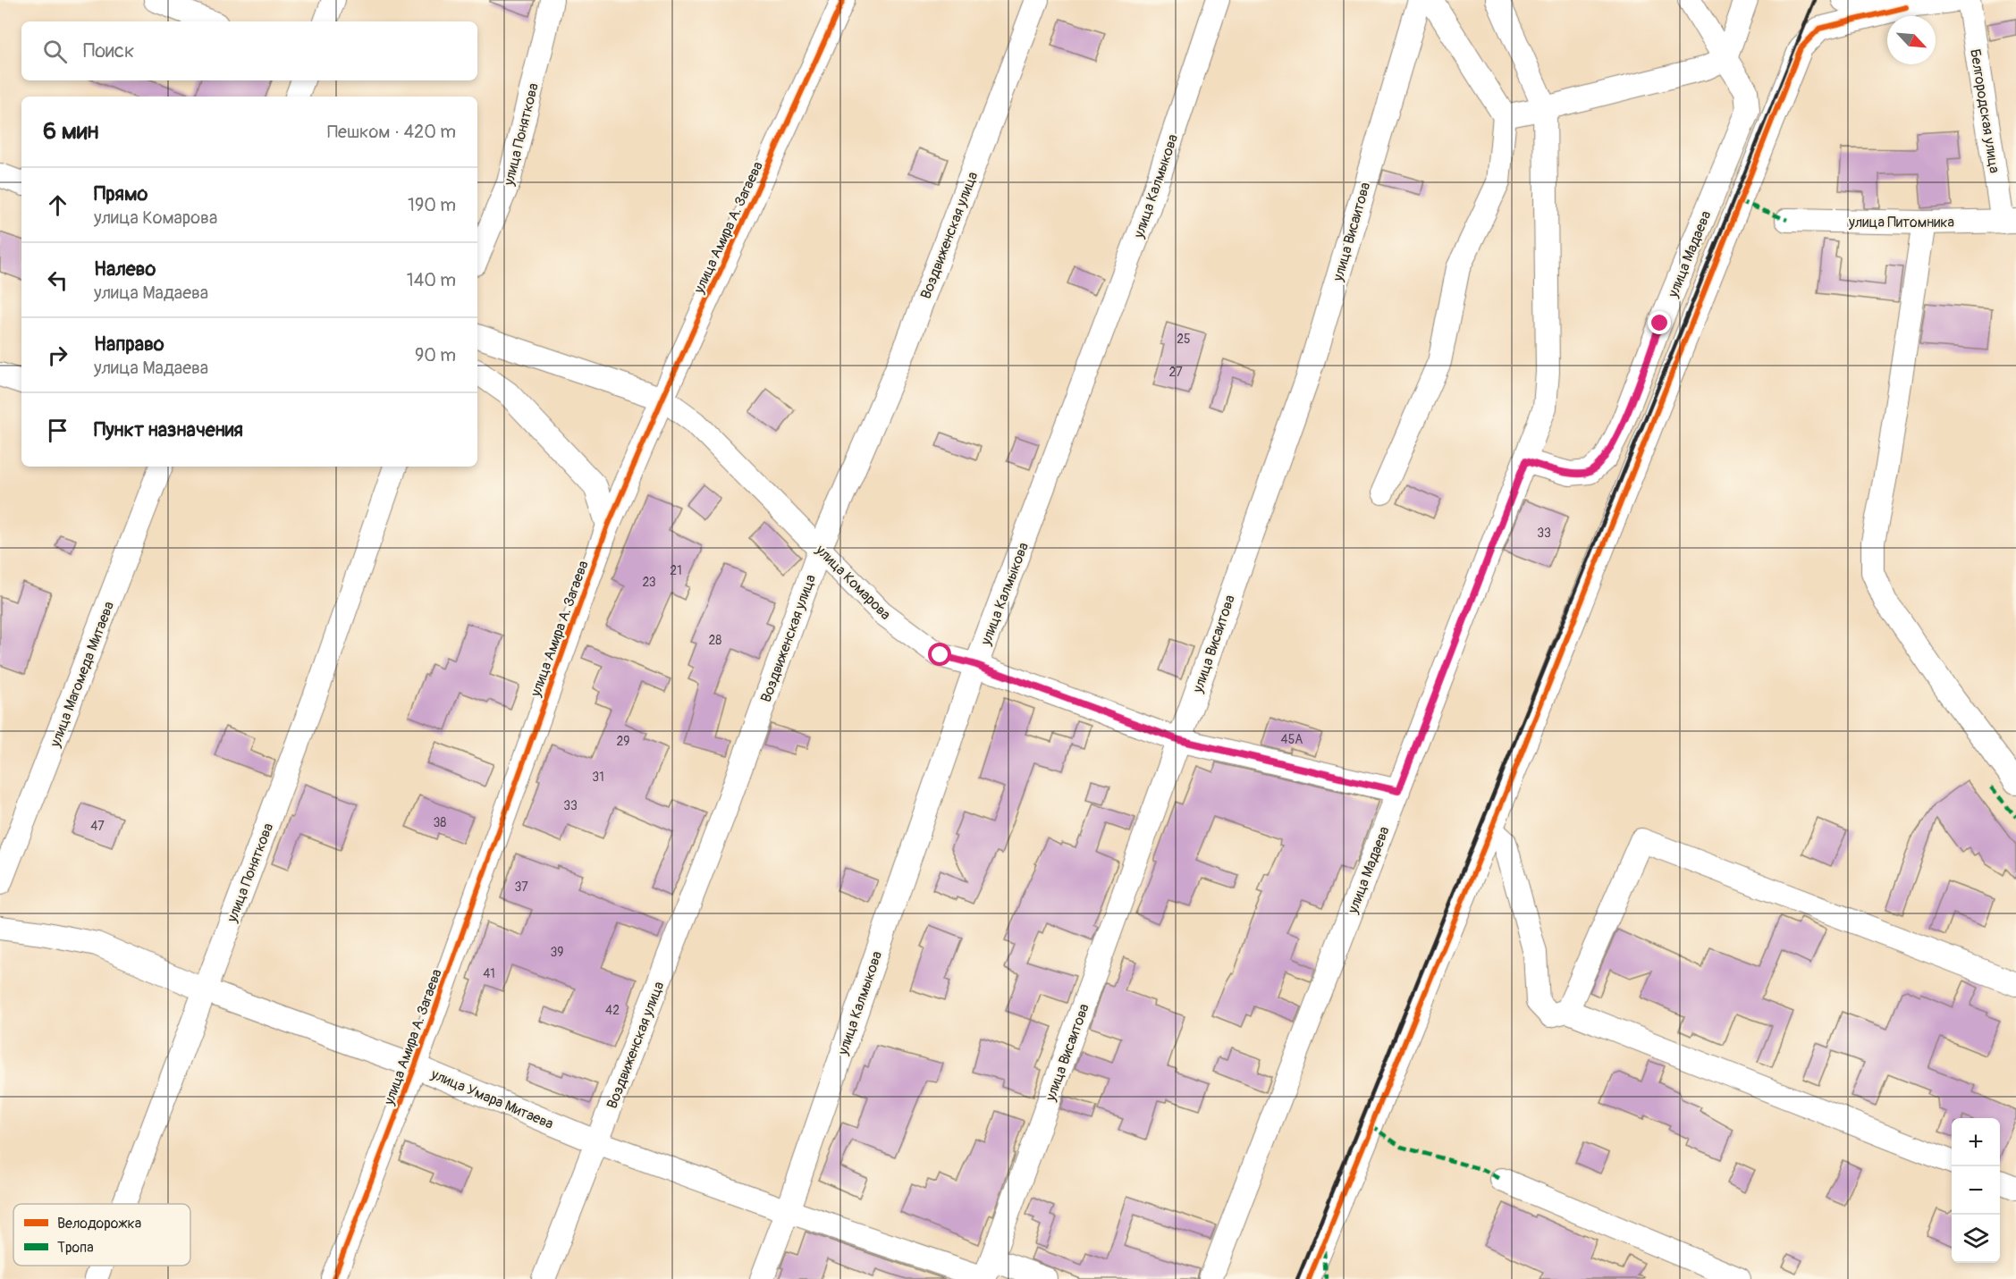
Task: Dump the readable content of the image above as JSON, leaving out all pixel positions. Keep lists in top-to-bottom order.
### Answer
{
  "streets": {
    "street": [
      "Белгородская улица",
      "улица Поняткова",
      "улица Калмыкова",
      "улица Питомника",
      "улица Амира А. Загаева",
      "улица Висаитова",
      "Воздвиженская улица",
      "улица Мадаева",
      "улица Комарова",
      "улица Магомеда Митаева",
      "улица Умара Митаева"
    ]
  },
  "crossings": [
    ["Белгородская улица", "улица Питомника"],
    ["улица Поняткова", "улица Умара Митаева"],
    ["улица Калмыкова", "улица Комарова"],
    ["улица Калмыкова", "улица Умара Митаева"],
    ["улица Амира А. Загаева", "улица Комарова"],
    ["улица Амира А. Загаева", "улица Умара Митаева"],
    ["улица Висаитова", "улица Комарова"],
    ["улица Висаитова", "улица Умара Митаева"],
    ["Воздвиженская улица", "улица Комарова"],
    ["Воздвиженская улица", "улица Умара Митаева"],
    ["улица Мадаева", "улица Комарова"]
  ],
  "house_numbers": [
    "25",
    "27",
    "33",
    "21",
    "23",
    "28",
    "45А",
    "29",
    "31",
    "33",
    "38",
    "47",
    "37",
    "39",
    "41",
    "42"
  ],
  "legend": ["Велодорожка", "Тропа"],
  "north": "bottom right",
  "page": {
    "search": "Поиск",
    "heading": ["6 мин", "Пешком · 420 m"],
    "list": [
      ["Прямо", "улица Комарова", "190 m"],
      ["Налево", "улица Мадаева", "140 m"],
      ["Направо", "улица Мадаева", "90 m"],
      "Пункт назначения"
    ],
    "map_buttons": ["+", "−"]
  }
}
